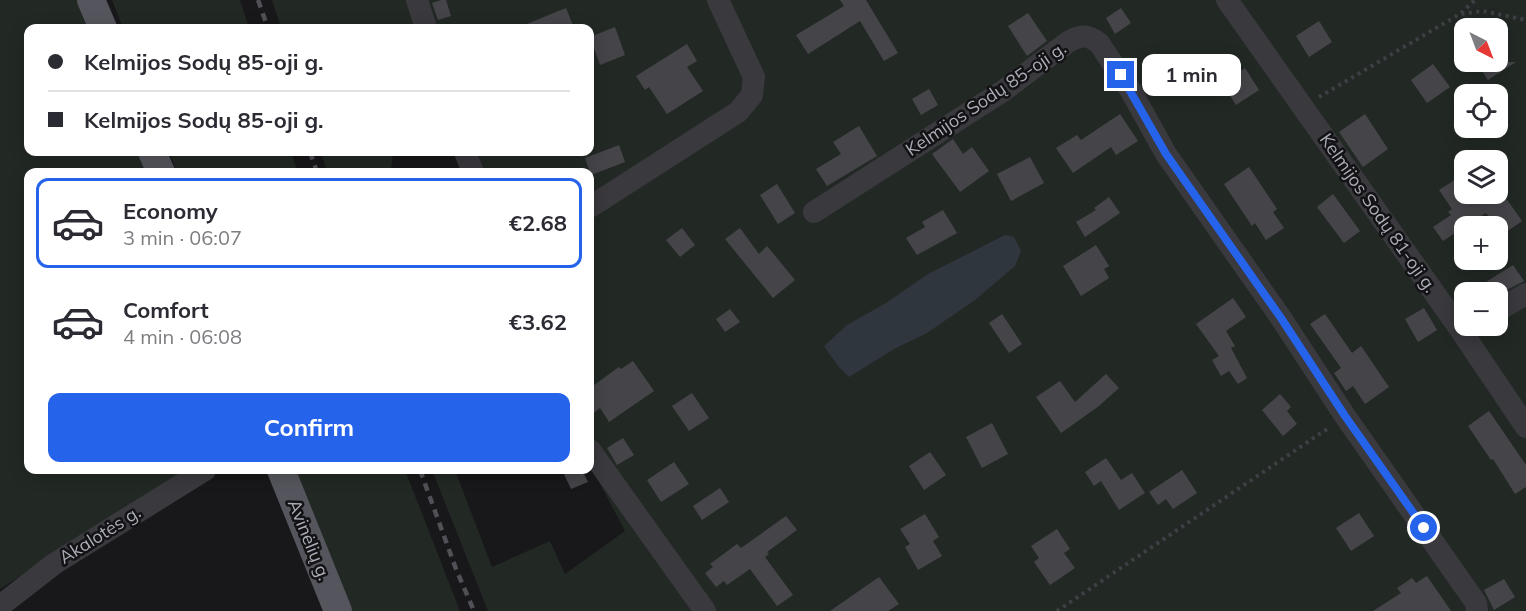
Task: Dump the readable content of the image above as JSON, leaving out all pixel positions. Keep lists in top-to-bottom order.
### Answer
{
  "streets": {
    "main road": ["Avinėlių g."],
    "street": ["Kelmijos Sodų 85-oji g.", "Kelmijos Sodų 81-oji g.", "Akalotės g."]
  },
  "north": "bottom right",
  "page": {
    "map_buttons": ["+", "−"],
    "banner": ["Kelmijos Sodų 85-oji g.", "Kelmijos Sodų 85-oji g."],
    "bubble": "1 min",
    "list": [
      {
        "name": "Economy",
        "note": "3 min · 06:07",
        "value": "€2.68"
      },
      {
        "name": "Comfort",
        "note": "4 min · 06:08",
        "value": "€3.62"
      }
    ],
    "buttons": "Confirm"
  }
}
